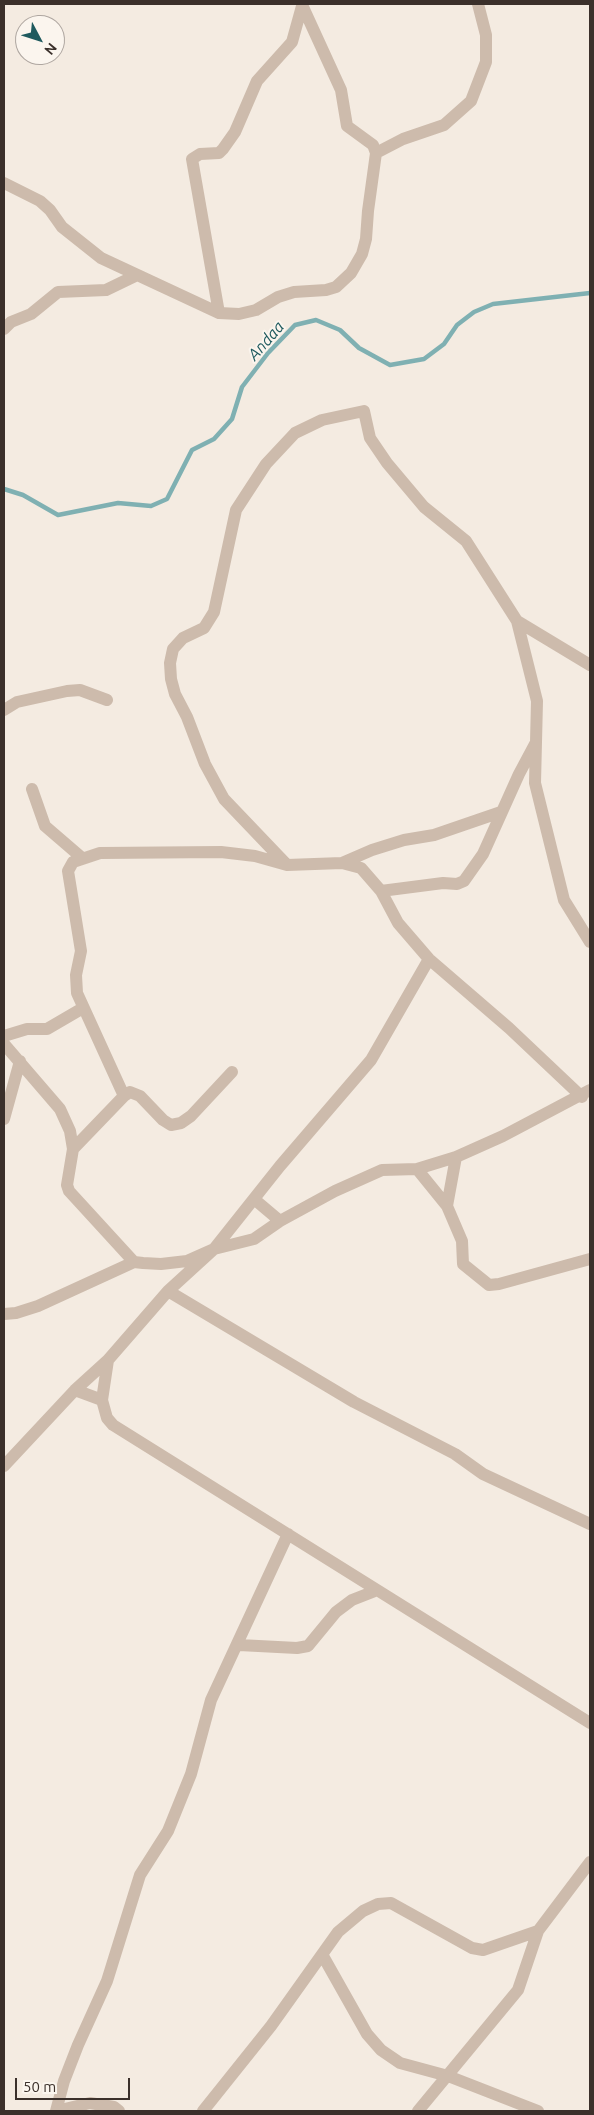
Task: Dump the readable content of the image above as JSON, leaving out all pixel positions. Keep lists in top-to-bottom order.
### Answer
{
  "water": ["Andaa"],
  "scale_bar": "50 m",
  "north": "bottom right"
}
